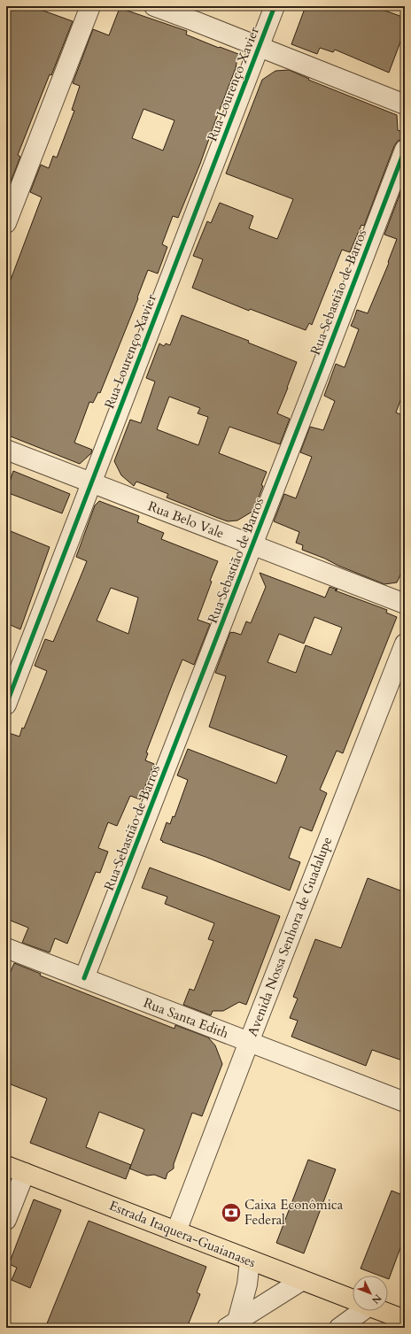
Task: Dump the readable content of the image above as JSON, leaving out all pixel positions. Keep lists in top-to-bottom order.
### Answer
{
  "streets": {
    "main road": ["Estrada Itaquera-Guaianases"],
    "street": [
      "Rua Lourenço Xavier",
      "Rua Sebastião de Barros",
      "Rua Belo Vale",
      "Avenida Nossa Senhora de Guadalupe",
      "Rua Santa Edith"
    ]
  },
  "crossings": [
    ["Rua Lourenço Xavier", "Rua Belo Vale"],
    ["Rua Sebastião de Barros", "Rua Belo Vale"],
    ["Rua Sebastião de Barros", "Rua Santa Edith"],
    ["Avenida Nossa Senhora de Guadalupe", "Rua Santa Edith"],
    ["Avenida Nossa Senhora de Guadalupe", "Estrada Itaquera-Guaianases"]
  ],
  "places": {
    "bank": ["Caixa Econômica Federal"]
  },
  "north": "bottom right"
}
